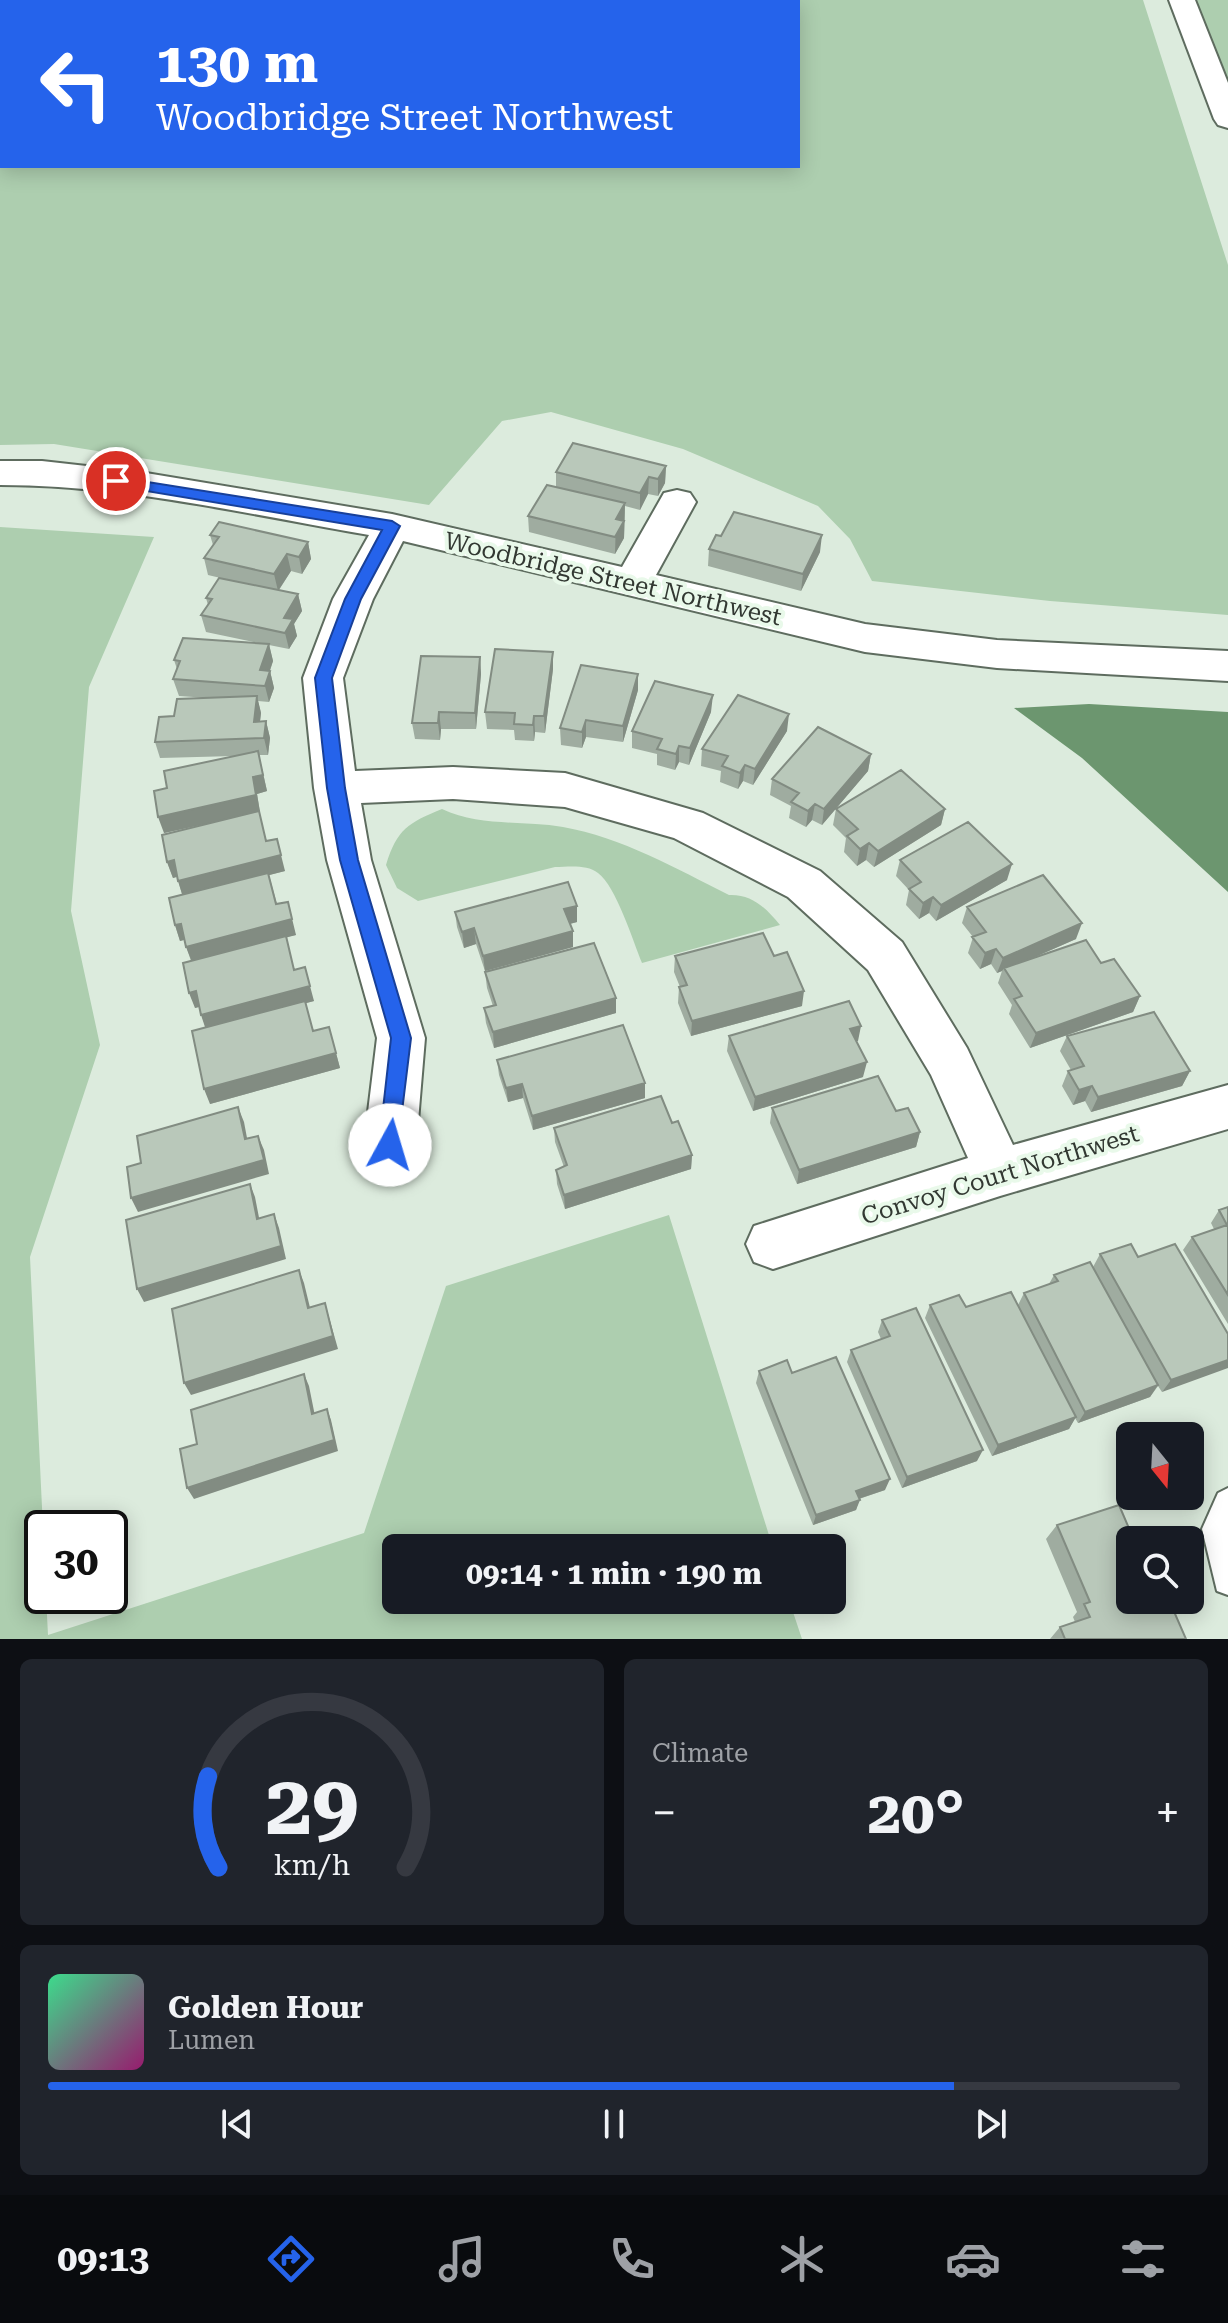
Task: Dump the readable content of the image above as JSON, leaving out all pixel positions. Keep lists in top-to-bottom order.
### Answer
{
  "streets": {
    "street": ["Woodbridge Street Northwest", "Convoy Court Northwest"]
  },
  "north": "bottom",
  "page": {
    "turn": ["130 m", "Woodbridge Street Northwest"],
    "limit": "30",
    "trip": "09:14 · 1 min · 190 m",
    "tile": "Climate",
    "heat": ["−", "20°", "+"],
    "song": ["Golden Hour", "Lumen"],
    "tabs": "09:13",
    "gauge": ["29", "km/h"]
  }
}
